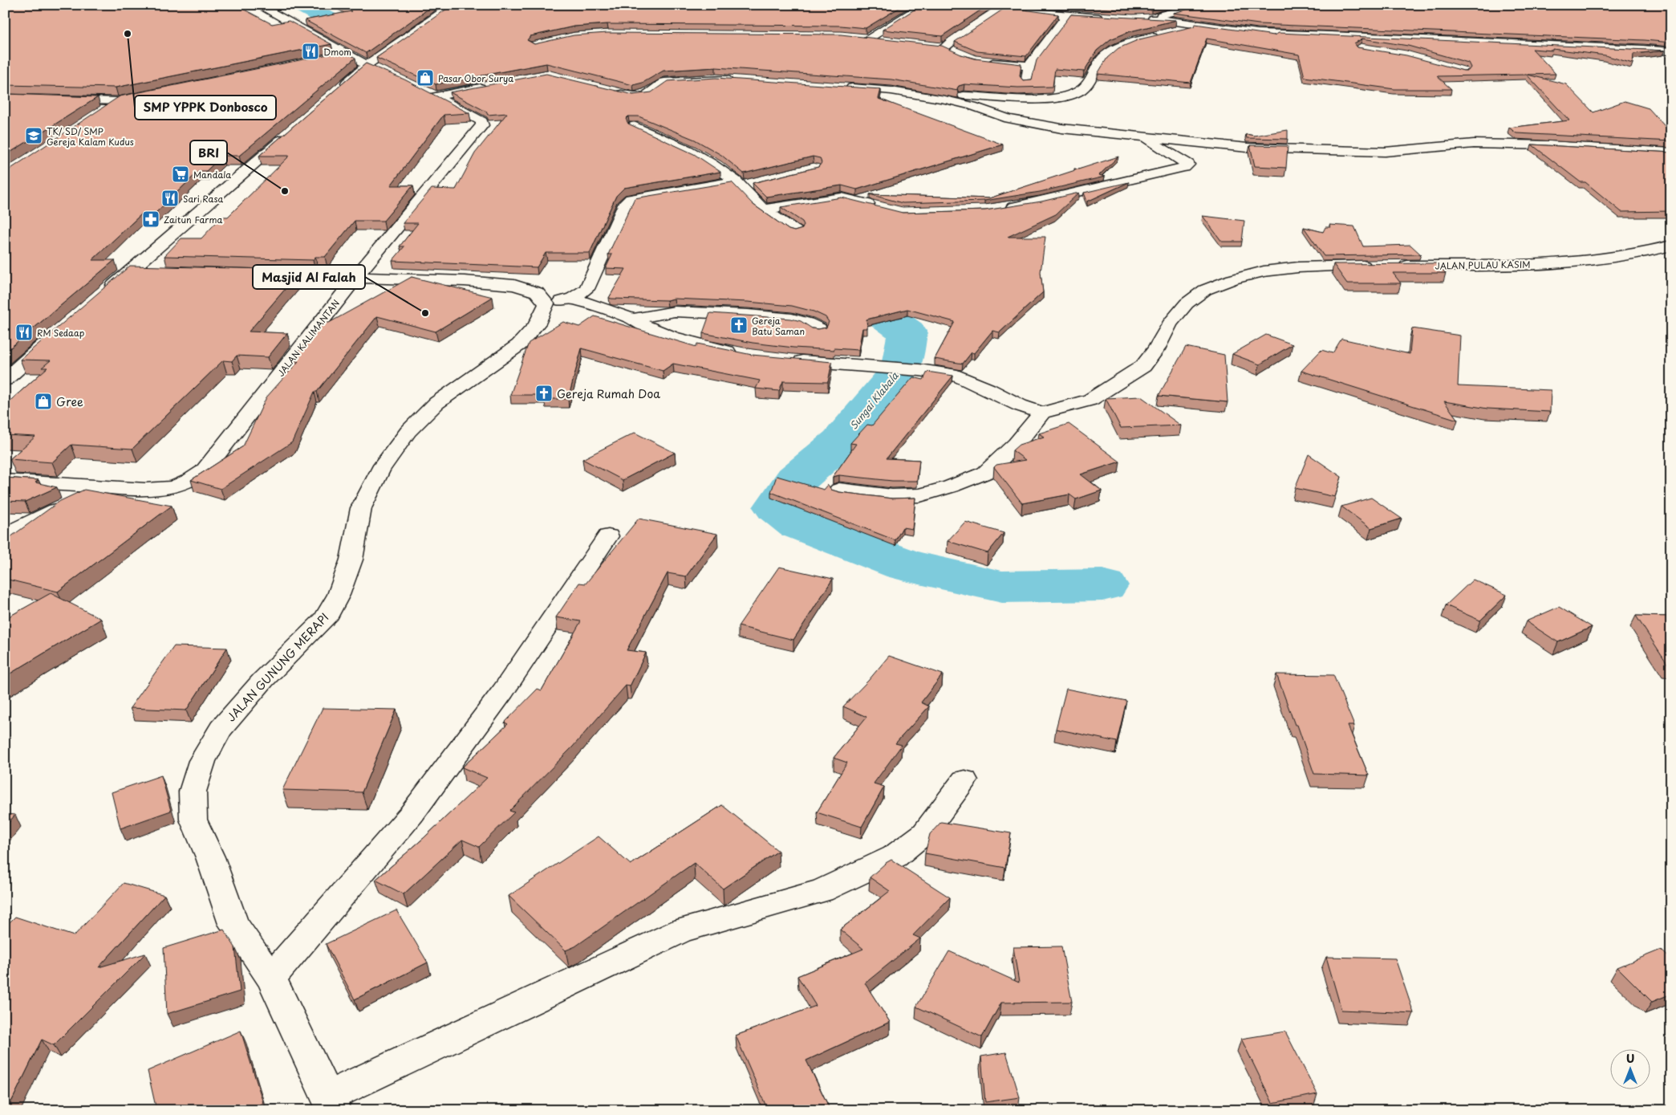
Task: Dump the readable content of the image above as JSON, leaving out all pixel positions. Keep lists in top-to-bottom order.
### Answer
{
  "streets": {
    "street": ["JALAN PULAU KASIM", "JALAN KALIMANTAN", "JALAN GUNUNG MERAPI"]
  },
  "water": ["Sungai Klabala"],
  "places": {
    "other": ["SMP YPPK Donbosco", "BRI", "Masjid Al Falah"],
    "restaurant": ["Dmom", "Sari Rasa", "RM Sedaap"],
    "shop": ["Pasar Obor Surya", "Gree"],
    "school or university": ["TK/ SD/ SMP Gereja Kalam Kudus"],
    "supermarket": ["Mandala"],
    "pharmacy": ["Zaitun Farma"],
    "church": ["Gereja Batu Saman", "Gereja Rumah Doa"]
  },
  "north": "top"
}
